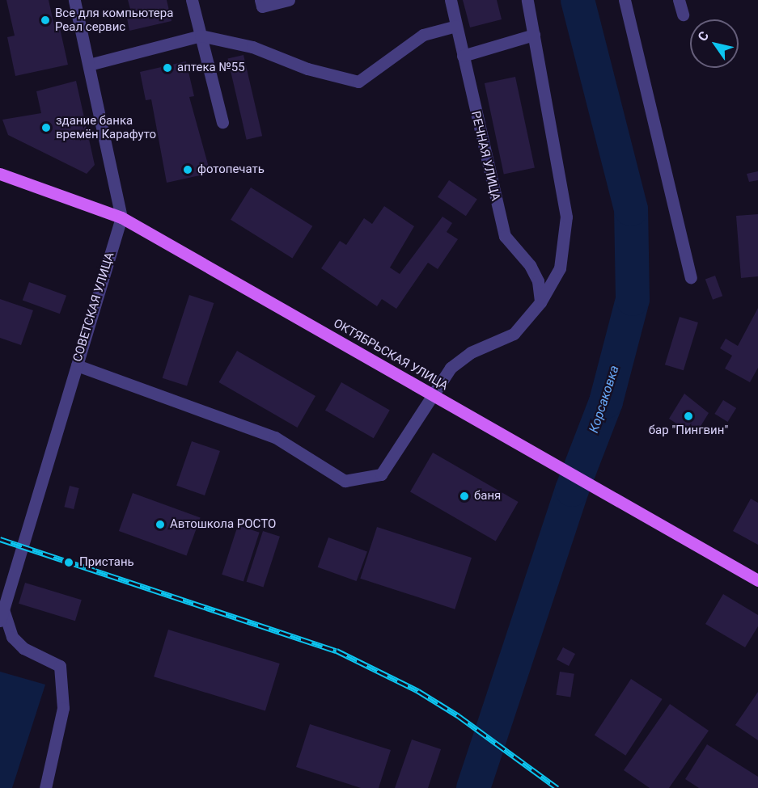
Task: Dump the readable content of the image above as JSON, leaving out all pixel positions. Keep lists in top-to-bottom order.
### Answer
{
  "streets": {
    "main road": ["ОКТЯБРЬСКАЯ УЛИЦА"],
    "street": ["РЕЧНАЯ УЛИЦА", "СОВЕТСКАЯ УЛИЦА"]
  },
  "crossings": [
    ["СОВЕТСКАЯ УЛИЦА", "ОКТЯБРЬСКАЯ УЛИЦА"]
  ],
  "water": ["Корсаковка"],
  "places": [
    "Все для компьютера Реал сервис",
    "аптека №55",
    "здание банка времён Карафуто",
    "фотопечать",
    "бар \"Пингвин\"",
    "баня",
    "Автошкола РОСТО",
    "Пристань"
  ],
  "north": "top left"
}
